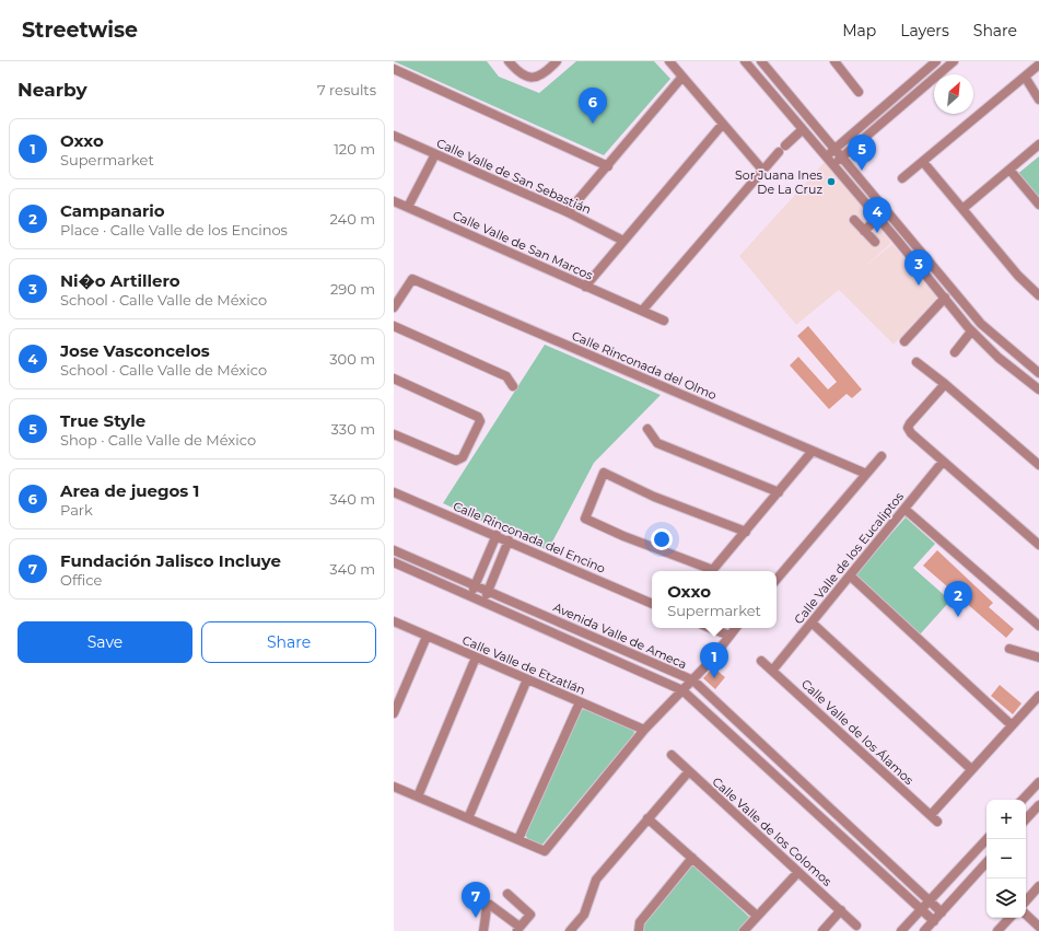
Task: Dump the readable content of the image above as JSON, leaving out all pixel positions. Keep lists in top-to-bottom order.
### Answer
{
  "streets": {
    "street": [
      "Calle Valle de San Sebastián",
      "Calle Valle de San Marcos",
      "Calle Rinconada del Olmo",
      "Calle Rinconada del Encino",
      "Calle Valle de los Eucaliptos",
      "Avenida Valle de Ameca",
      "Calle Valle de Etzatlán",
      "Calle Valle de los Álamos",
      "Calle Valle de los Colomos"
    ]
  },
  "crossings": [
    ["Calle Valle de los Eucaliptos", "Calle Valle de los Álamos"]
  ],
  "places": ["Sor Juana Ines De La Cruz"],
  "north": "top right",
  "page": {
    "header": "Streetwise",
    "nav": ["Map", "Layers", "Share"],
    "heading": ["Nearby", "7 results"],
    "pins": [
      "6",
      "5",
      "4",
      "3",
      "2",
      "1",
      "7"
    ],
    "list": [
      {
        "mark": "1",
        "name": "Oxxo",
        "note": "Supermarket",
        "value": "120 m"
      },
      {
        "mark": "2",
        "name": "Campanario",
        "note": "Place · Calle Valle de los Encinos",
        "value": "240 m"
      },
      {
        "mark": "3",
        "name": "Ni�o Artillero",
        "note": "School · Calle Valle de México",
        "value": "290 m"
      },
      {
        "mark": "4",
        "name": "Jose Vasconcelos",
        "note": "School · Calle Valle de México",
        "value": "300 m"
      },
      {
        "mark": "5",
        "name": "True Style",
        "note": "Shop · Calle Valle de México",
        "value": "330 m"
      },
      {
        "mark": "6",
        "name": "Area de juegos 1",
        "note": "Park",
        "value": "340 m"
      },
      {
        "mark": "7",
        "name": "Fundación Jalisco Incluye",
        "note": "Office",
        "value": "340 m"
      }
    ],
    "popup": ["Oxxo", "Supermarket"],
    "buttons": ["Save", "Share"],
    "map_buttons": ["+", "−"]
  }
}
